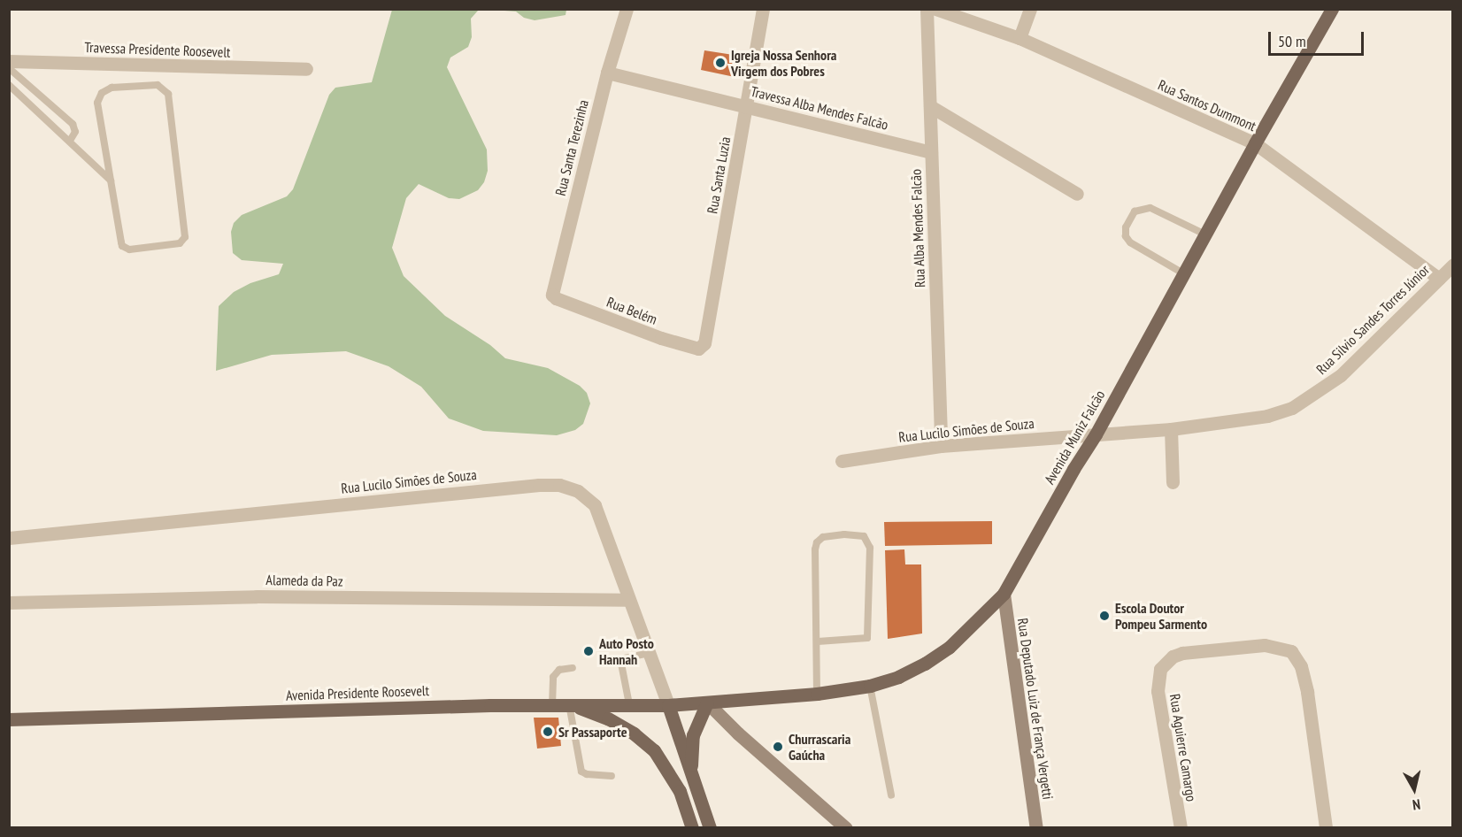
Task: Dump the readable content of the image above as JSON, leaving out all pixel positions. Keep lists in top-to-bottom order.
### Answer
{
  "streets": {
    "main road": ["Avenida Muniz Falcão", "Avenida Presidente Roosevelt", "Rua Deputado Luiz de França Vergetti"],
    "street": [
      "Travessa Presidente Roosevelt",
      "Rua Santos Dummont",
      "Travessa Alba Mendes Falcão",
      "Rua Santa Terezinha",
      "Rua Santa Luzia",
      "Rua Alba Mendes Falcão",
      "Rua Belém",
      "Rua Silvio Sandes Torres Júnior",
      "Rua Lucilo Simões de Souza",
      "Alameda da Paz",
      "Rua Aguierre Camargo"
    ]
  },
  "crossings": [
    ["Rua Santos Dummont", "Rua Silvio Sandes Torres Júnior"],
    ["Rua Santos Dummont", "Avenida Muniz Falcão"],
    ["Travessa Alba Mendes Falcão", "Rua Santa Terezinha"],
    ["Travessa Alba Mendes Falcão", "Rua Santa Luzia"],
    ["Travessa Alba Mendes Falcão", "Rua Alba Mendes Falcão"],
    ["Rua Santa Terezinha", "Rua Belém"],
    ["Rua Santa Luzia", "Rua Belém"],
    ["Rua Alba Mendes Falcão", "Rua Lucilo Simões de Souza"],
    ["Rua Silvio Sandes Torres Júnior", "Rua Lucilo Simões de Souza"],
    ["Rua Silvio Sandes Torres Júnior", "Avenida Muniz Falcão"],
    ["Rua Lucilo Simões de Souza", "Avenida Muniz Falcão"],
    ["Rua Lucilo Simões de Souza", "Alameda da Paz"],
    ["Rua Lucilo Simões de Souza", "Avenida Presidente Roosevelt"],
    ["Avenida Muniz Falcão", "Avenida Presidente Roosevelt"],
    ["Avenida Muniz Falcão", "Rua Deputado Luiz de França Vergetti"]
  ],
  "places": [
    "Igreja Nossa Senhora Virgem dos Pobres",
    "Escola Doutor Pompeu Sarmento",
    "Auto Posto Hannah",
    "Sr Passaporte",
    "Churrascaria Gaúcha"
  ],
  "scale_bar": "50 m",
  "north": "bottom"
}
